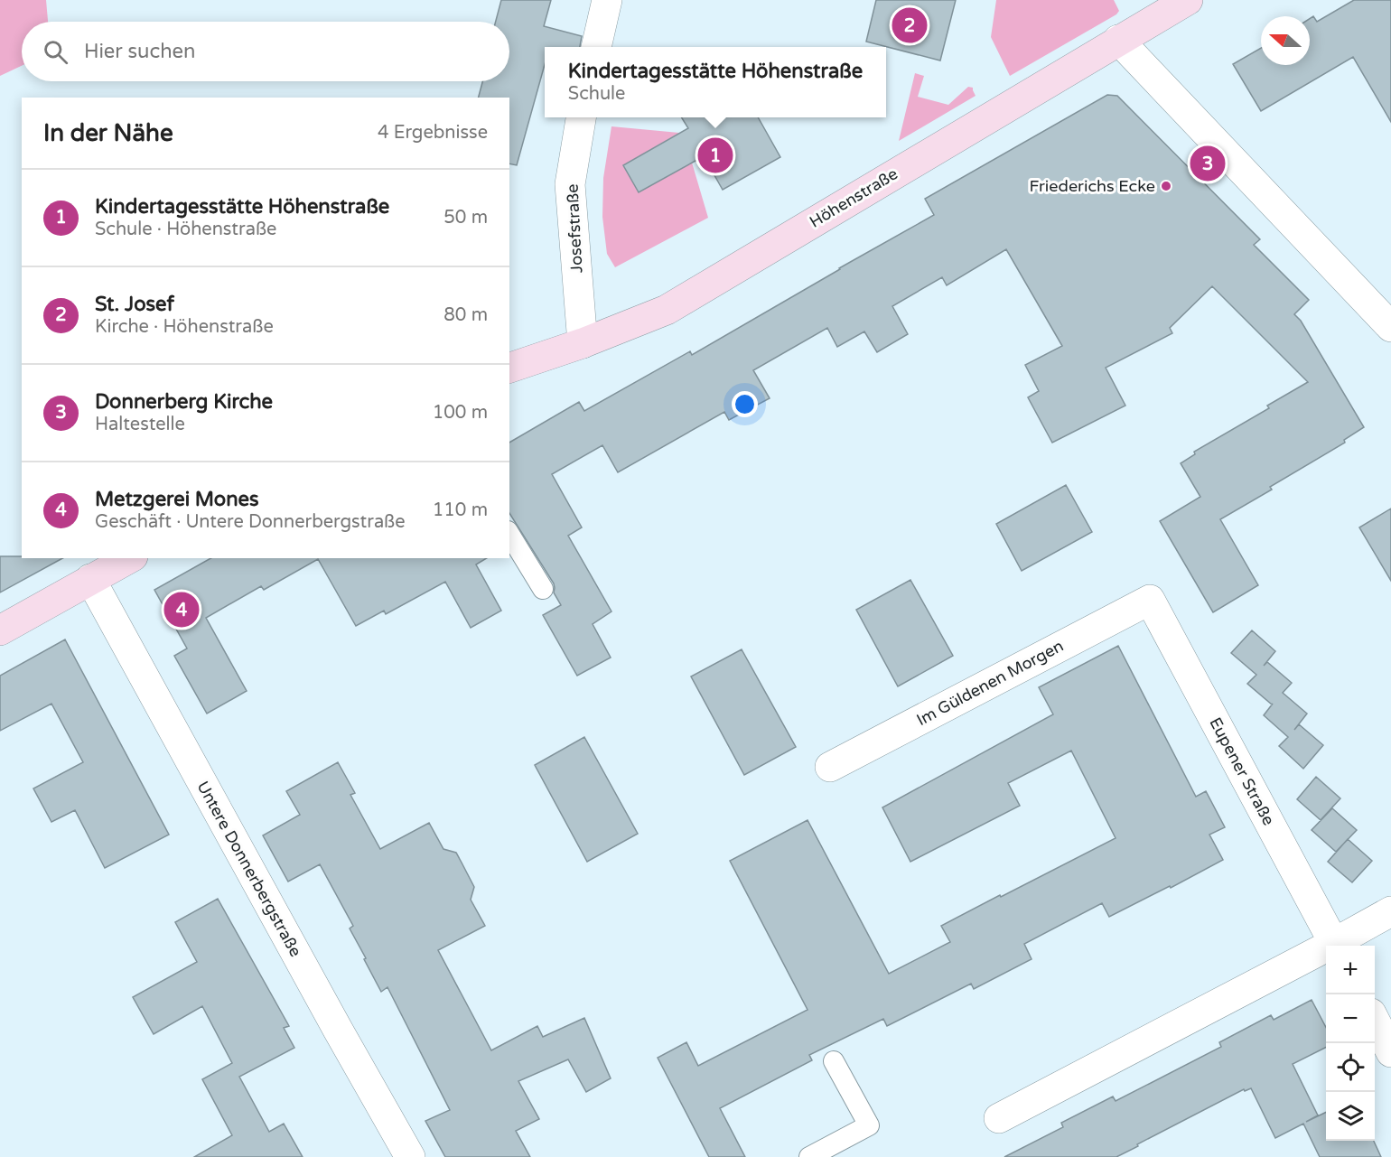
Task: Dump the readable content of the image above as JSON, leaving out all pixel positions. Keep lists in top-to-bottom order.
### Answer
{
  "streets": {
    "street": [
      "Höhenstraße",
      "Josefstraße",
      "Im Güldenen Morgen",
      "Eupener Straße",
      "Untere Donnerbergstraße"
    ]
  },
  "crossings": [
    ["Höhenstraße", "Josefstraße"],
    ["Im Güldenen Morgen", "Eupener Straße"]
  ],
  "places": ["Friederichs Ecke"],
  "north": "left",
  "page": {
    "pins": [
      "2",
      "1",
      "3",
      "4"
    ],
    "search": "Hier suchen",
    "popup": ["Kindertagesstätte Höhenstraße", "Schule"],
    "heading": ["In der Nähe", "4 Ergebnisse"],
    "list": [
      {
        "mark": "1",
        "name": "Kindertagesstätte Höhenstraße",
        "note": "Schule · Höhenstraße",
        "value": "50 m"
      },
      {
        "mark": "2",
        "name": "St. Josef",
        "note": "Kirche · Höhenstraße",
        "value": "80 m"
      },
      {
        "mark": "3",
        "name": "Donnerberg Kirche",
        "note": "Haltestelle",
        "value": "100 m"
      },
      {
        "mark": "4",
        "name": "Metzgerei Mones",
        "note": "Geschäft · Untere Donnerbergstraße",
        "value": "110 m"
      }
    ],
    "map_buttons": ["+", "−"]
  }
}
